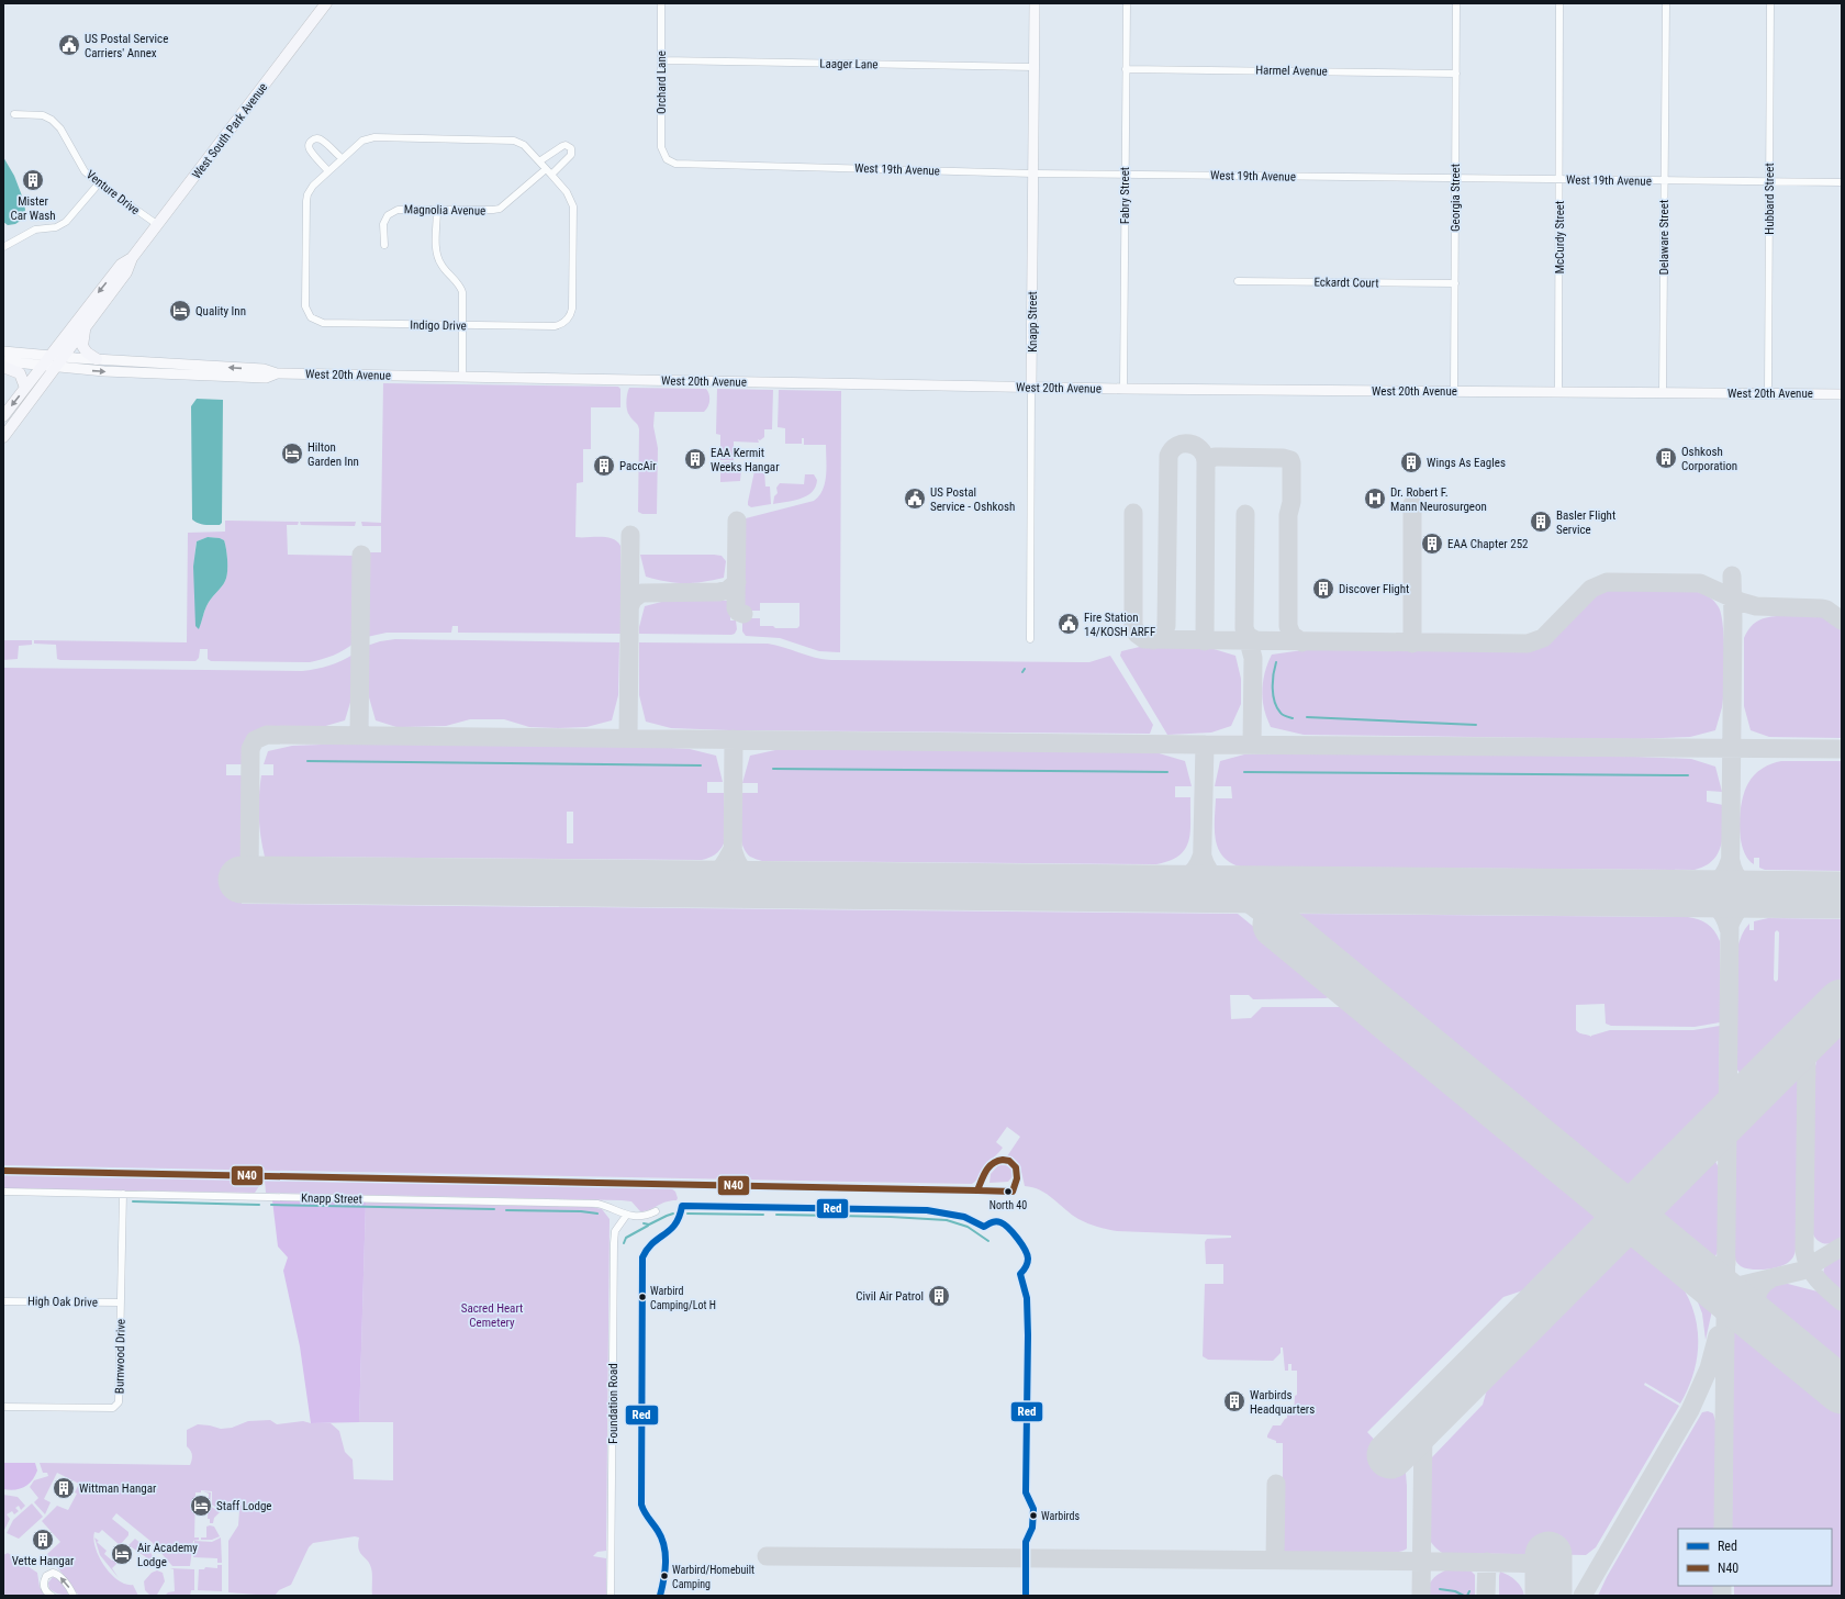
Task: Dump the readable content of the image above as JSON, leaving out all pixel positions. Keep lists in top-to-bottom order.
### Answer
{
  "streets": {
    "main road": ["West South Park Avenue", "Knapp Street", "West 20th Avenue"],
    "street": [
      "Laager Lane",
      "Harmel Avenue",
      "Orchard Lane",
      "West 19th Avenue",
      "Venture Drive",
      "Fabry Street",
      "Georgia Street",
      "Hubbard Street",
      "Magnolia Avenue",
      "McCurdy Street",
      "Delaware Street",
      "Eckardt Court",
      "Indigo Drive",
      "High Oak Drive",
      "Burnwood Drive",
      "Foundation Road"
    ]
  },
  "crossings": [
    ["Laager Lane", "Orchard Lane"],
    ["Laager Lane", "Knapp Street"],
    ["Harmel Avenue", "Fabry Street"],
    ["Harmel Avenue", "Georgia Street"],
    ["Orchard Lane", "West 19th Avenue"],
    ["West South Park Avenue", "Venture Drive"],
    ["West South Park Avenue", "West 20th Avenue"],
    ["West 19th Avenue", "Fabry Street"],
    ["West 19th Avenue", "Georgia Street"],
    ["West 19th Avenue", "Hubbard Street"],
    ["West 19th Avenue", "McCurdy Street"],
    ["West 19th Avenue", "Delaware Street"],
    ["West 19th Avenue", "Knapp Street"],
    ["Fabry Street", "West 20th Avenue"],
    ["Georgia Street", "Eckardt Court"],
    ["Georgia Street", "West 20th Avenue"],
    ["Hubbard Street", "West 20th Avenue"],
    ["Magnolia Avenue", "Indigo Drive"],
    ["McCurdy Street", "West 20th Avenue"],
    ["Delaware Street", "West 20th Avenue"],
    ["Knapp Street", "West 20th Avenue"],
    ["Knapp Street", "Burnwood Drive"],
    ["Knapp Street", "Foundation Road"],
    ["High Oak Drive", "Burnwood Drive"]
  ],
  "parks": ["Sacred Heart Cemetery"],
  "places": {
    "public building": ["US Postal Service Carriers' Annex", "US Postal Service - Oshkosh", "Fire Station 14/KOSH ARFF"],
    "building": [
      "Mister Car Wash",
      "Oshkosh Corporation",
      "EAA Kermit Weeks Hangar",
      "Wings As Eagles",
      "PaccAir",
      "Basler Flight Service",
      "EAA Chapter 252",
      "Discover Flight",
      "Civil Air Patrol",
      "Warbirds Headquarters",
      "Wittman Hangar",
      "Vette Hangar"
    ],
    "hotel": [
      "Quality Inn",
      "Hilton Garden Inn",
      "Staff Lodge",
      "Air Academy Lodge"
    ],
    "hospital": ["Dr. Robert F. Mann Neurosurgeon"],
    "other": [
      "North 40",
      "Warbird Camping/Lot H",
      "Warbirds",
      "Warbird/Homebuilt Camping"
    ]
  },
  "lines": ["transit line N40", "transit line Red"],
  "legend": ["Red", "N40"]
}
